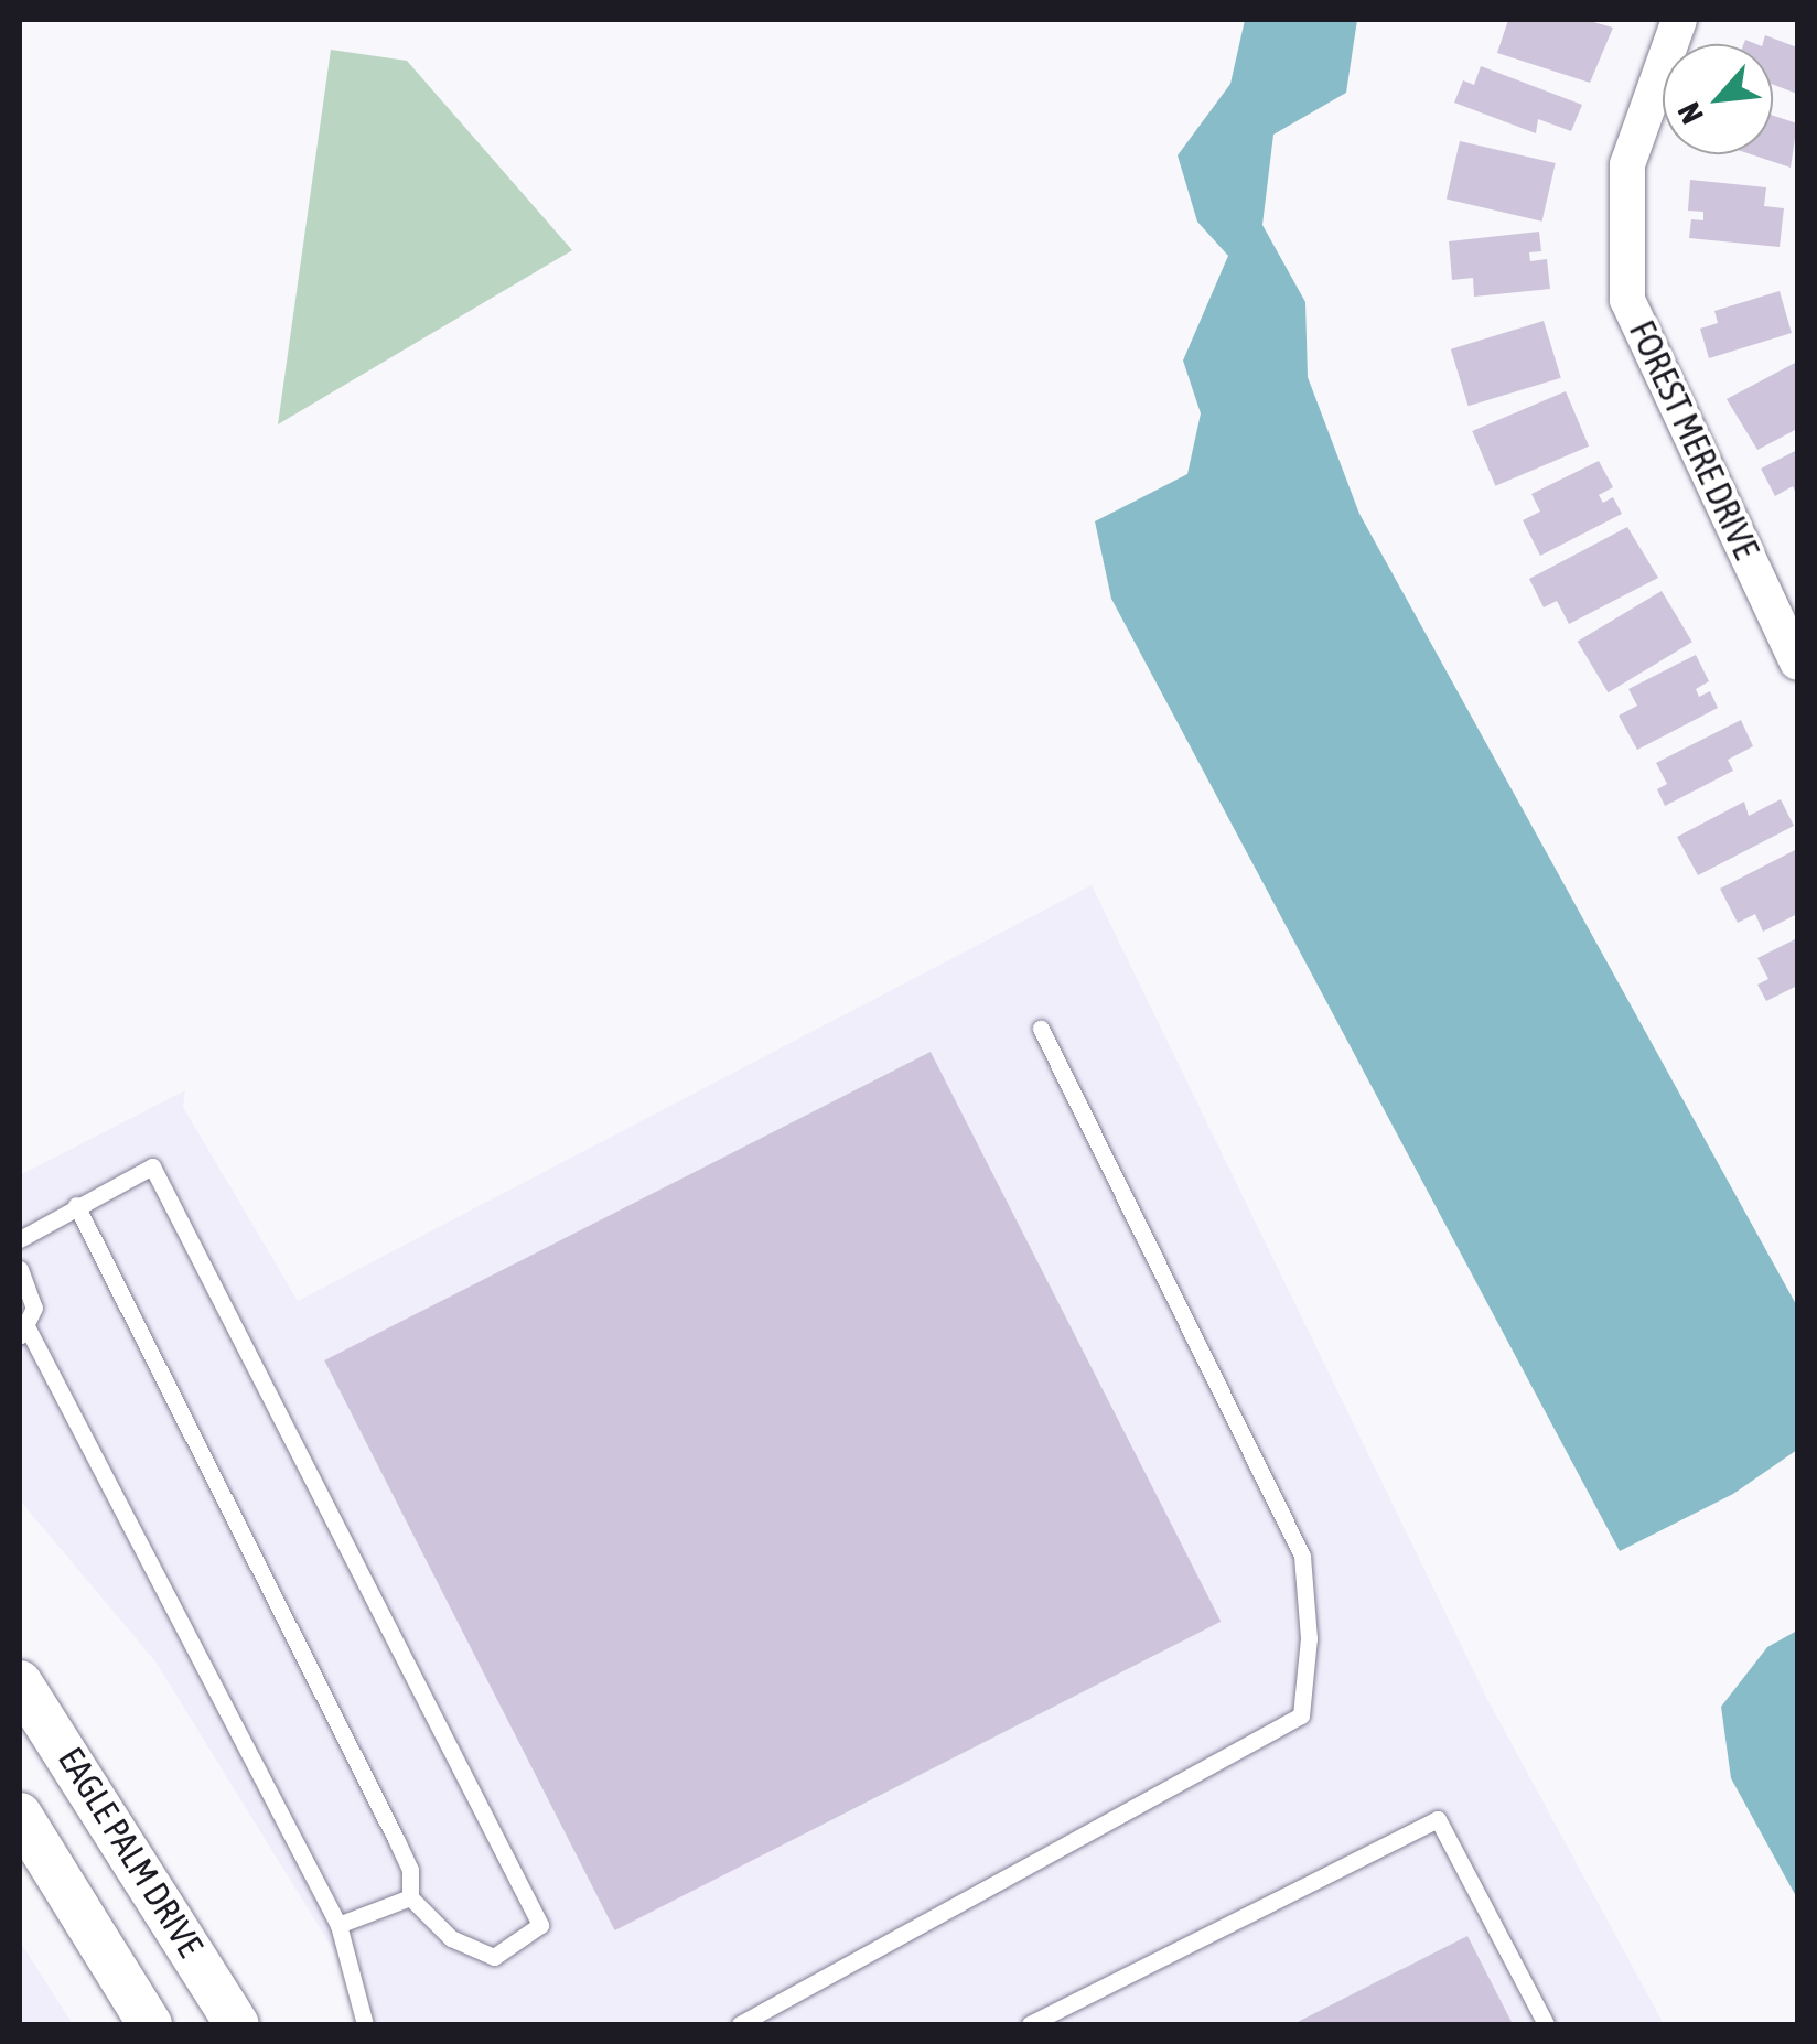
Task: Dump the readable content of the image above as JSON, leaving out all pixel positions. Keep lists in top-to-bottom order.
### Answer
{
  "streets": {
    "street": ["FOREST MERE DRIVE", "EAGLE PALM DRIVE"]
  },
  "north": "bottom left"
}
